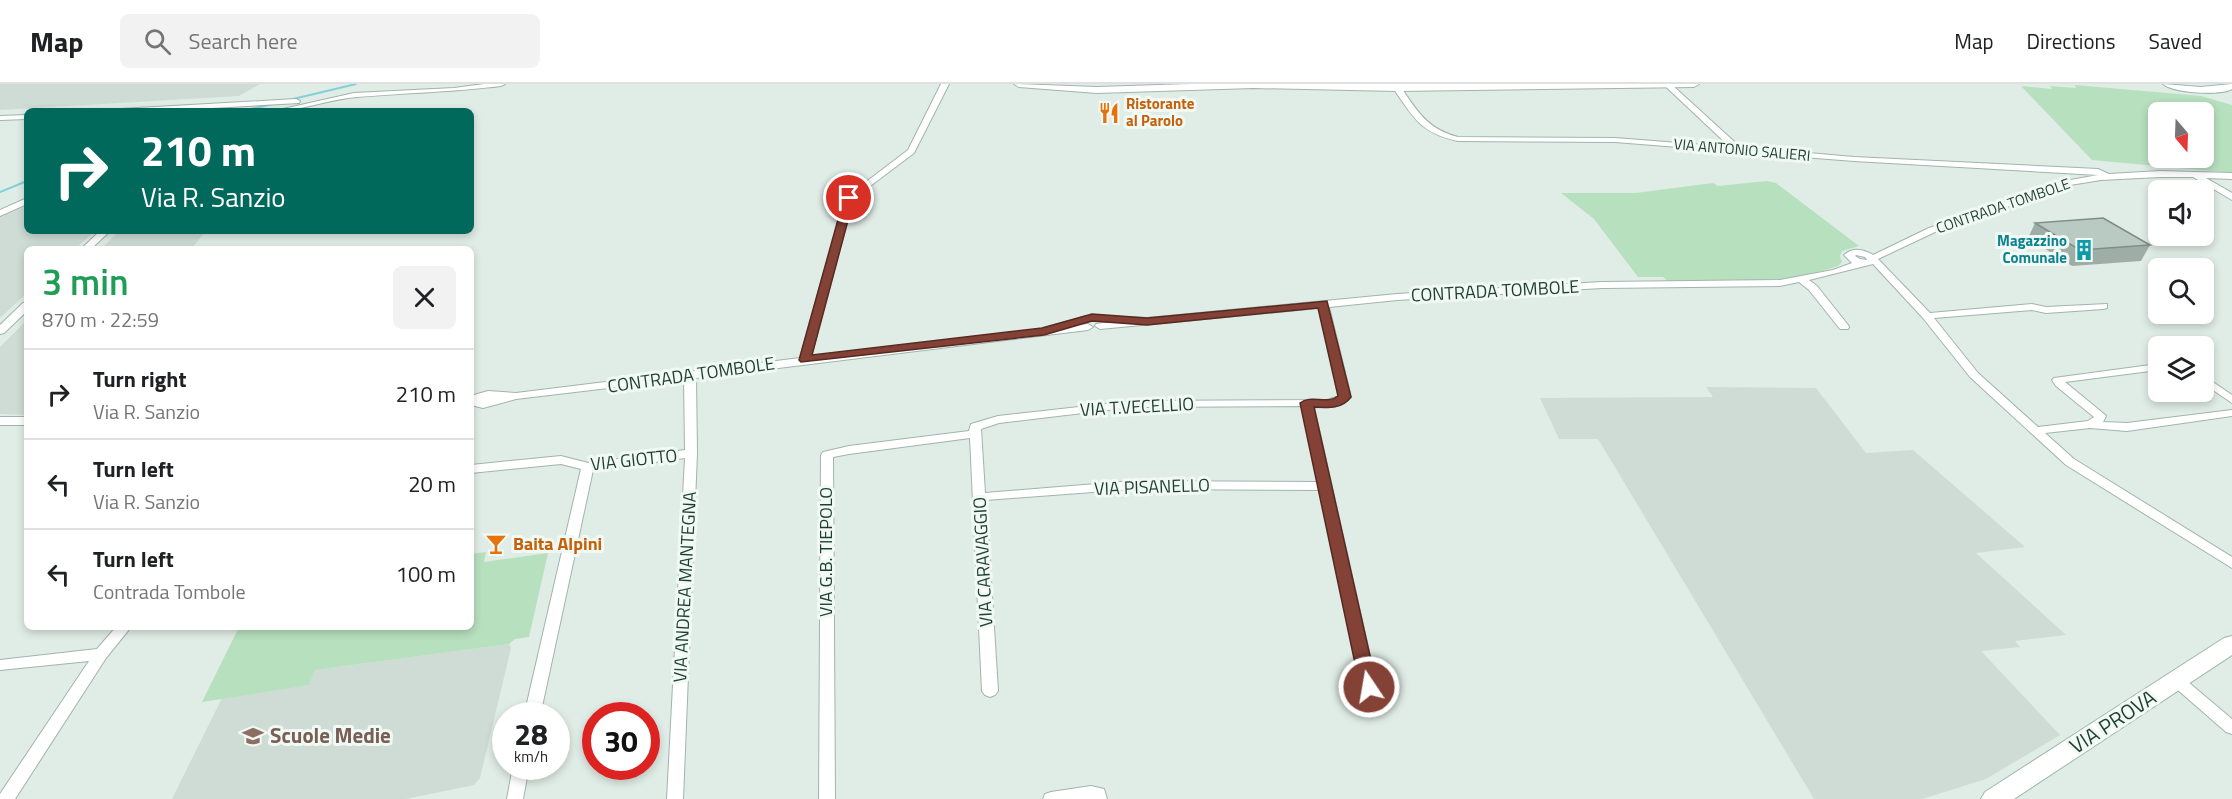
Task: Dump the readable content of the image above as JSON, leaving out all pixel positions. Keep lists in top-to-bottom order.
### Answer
{
  "streets": {
    "main road": ["VIA PROVA"],
    "street": [
      "VIA ANTONIO SALIERI",
      "CONTRADA TOMBOLE",
      "VIA T.VECELLIO",
      "VIA GIOTTO",
      "VIA PISANELLO",
      "VIA G.B. TIEPOLO",
      "VIA CARAVAGGIO",
      "VIA ANDREA MANTEGNA"
    ]
  },
  "crossings": [
    ["VIA ANTONIO SALIERI", "CONTRADA TOMBOLE"],
    ["CONTRADA TOMBOLE", "VIA ANDREA MANTEGNA"],
    ["VIA T.VECELLIO", "VIA G.B. TIEPOLO"],
    ["VIA T.VECELLIO", "VIA CARAVAGGIO"],
    ["VIA GIOTTO", "VIA ANDREA MANTEGNA"],
    ["VIA PISANELLO", "VIA CARAVAGGIO"],
    ["VIA G.B. TIEPOLO", "VIA CARAVAGGIO"]
  ],
  "places": {
    "restaurant": ["Ristorante al Parolo"],
    "building": ["Magazzino Comunale"],
    "bar": ["Baita Alpini"],
    "school or university": ["Scuole Medie"]
  },
  "north": "bottom",
  "page": {
    "header": "Map",
    "search": "Search here",
    "nav": ["Map", "Directions", "Saved"],
    "turn": ["210 m", "Via R. Sanzio"],
    "heading": ["3 min", "870 m · 22:59"],
    "list": [
      {
        "name": "Turn right",
        "note": "Via R. Sanzio",
        "value": "210 m"
      },
      {
        "name": "Turn left",
        "note": "Via R. Sanzio",
        "value": "20 m"
      },
      {
        "name": "Turn left",
        "note": "Contrada Tombole",
        "value": "100 m"
      }
    ],
    "speed": "28 km/h",
    "limit": "30"
  }
}
